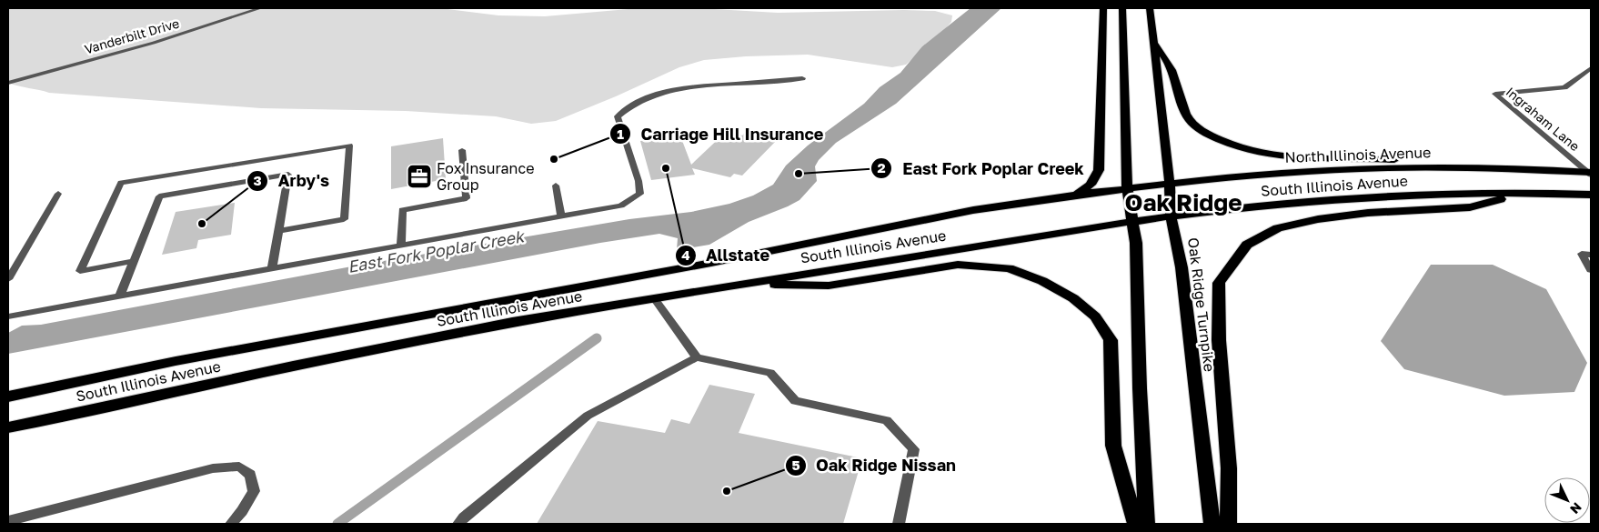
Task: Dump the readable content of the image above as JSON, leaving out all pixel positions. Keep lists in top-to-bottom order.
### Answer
{
  "streets": {
    "highway": ["North Illinois Avenue", "South Illinois Avenue", "Oak Ridge Turnpike"],
    "street": ["Vanderbilt Drive", "Ingraham Lane"]
  },
  "crossings": [
    ["Ingraham Lane", "North Illinois Avenue"],
    ["North Illinois Avenue", "South Illinois Avenue"],
    ["North Illinois Avenue", "Oak Ridge Turnpike"],
    ["South Illinois Avenue", "Oak Ridge Turnpike"]
  ],
  "districts": ["Oak Ridge"],
  "water": ["East Fork Poplar Creek"],
  "places": {
    "other": [
      "Carriage Hill Insurance",
      "Allstate",
      "East Fork Poplar Creek",
      "Arby's",
      "Oak Ridge Nissan"
    ],
    "office": ["Fox Insurance Group"]
  },
  "north": "bottom right"
}
